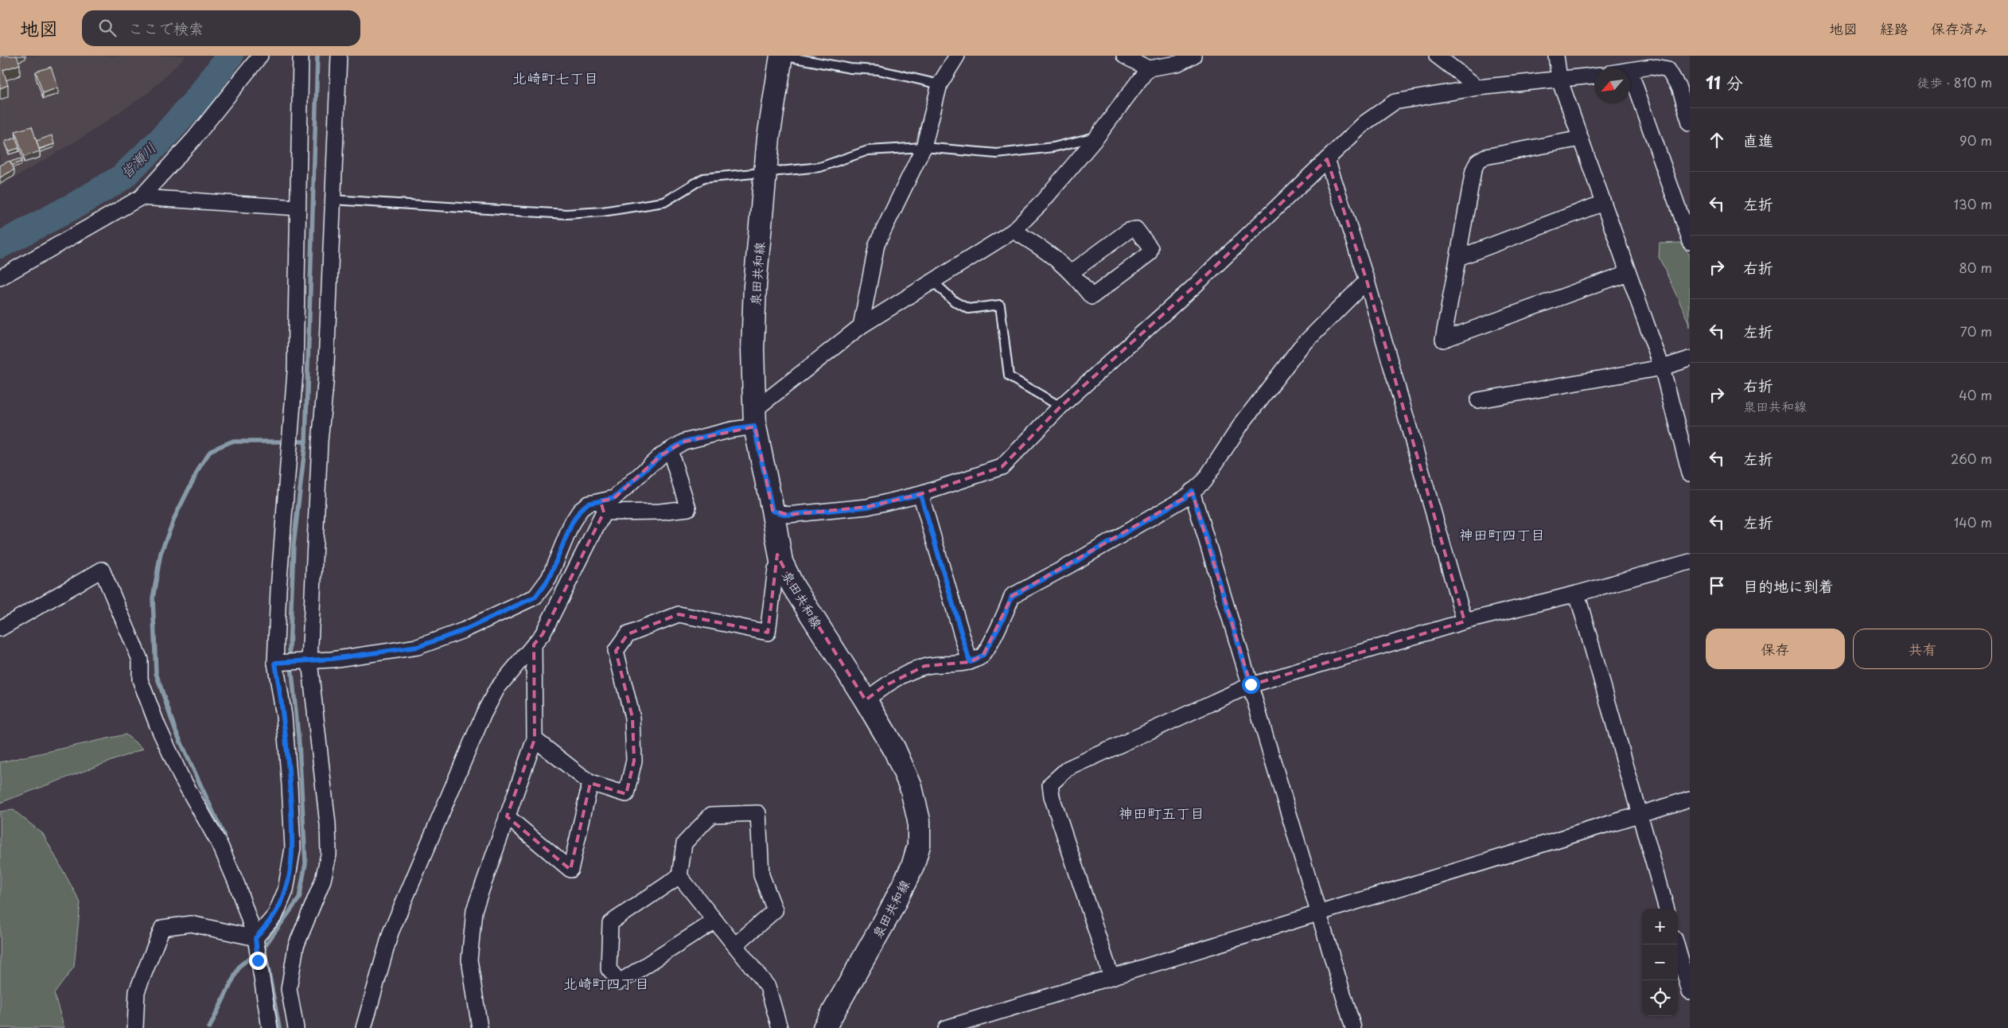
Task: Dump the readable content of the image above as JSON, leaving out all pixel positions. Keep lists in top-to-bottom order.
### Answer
{
  "streets": {
    "main road": ["泉田共和線"]
  },
  "districts": [
    "北崎町七丁目",
    "神田町四丁目",
    "神田町五丁目",
    "北崎町四丁目"
  ],
  "water": ["皆瀬川"],
  "north": "bottom left",
  "page": {
    "header": "地図",
    "search": "ここで検索",
    "nav": ["地図", "経路", "保存済み"],
    "heading": ["11 分", "徒歩 · 810 m"],
    "list": [
      ["直進", "90 m"],
      ["左折", "130 m"],
      ["右折", "80 m"],
      ["左折", "70 m"],
      ["右折", "泉田共和線", "40 m"],
      ["左折", "260 m"],
      ["左折", "140 m"],
      "目的地に到着"
    ],
    "buttons": ["保存", "共有"],
    "map_buttons": ["+", "−"]
  }
}
